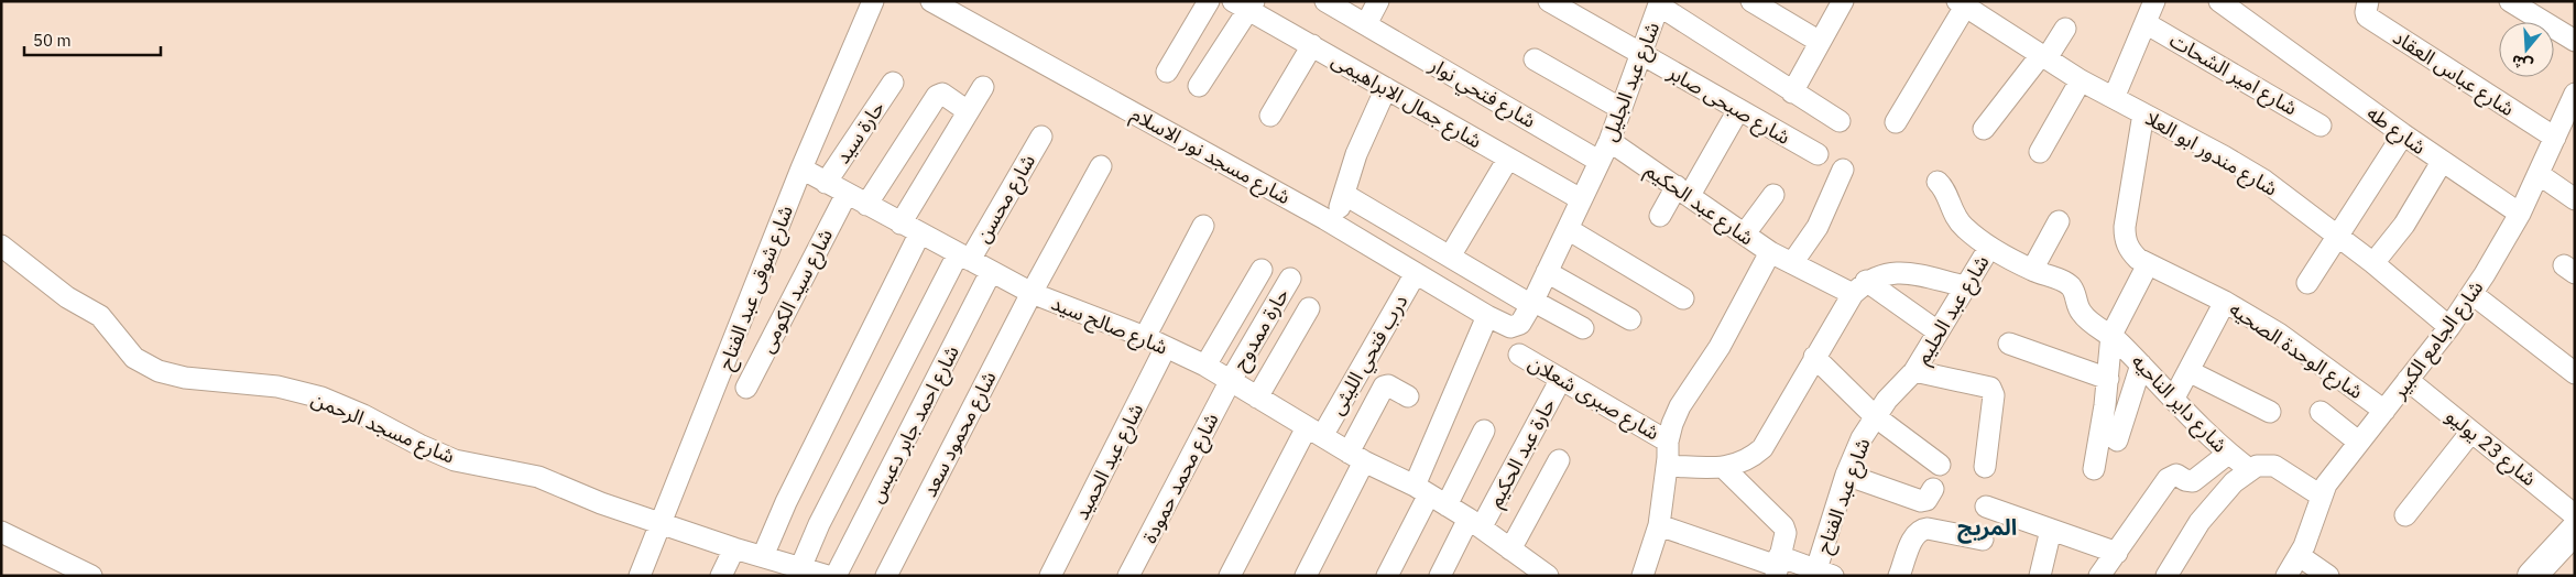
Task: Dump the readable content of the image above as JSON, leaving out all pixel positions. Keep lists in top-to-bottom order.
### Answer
{
  "streets": {
    "street": [
      "شارع عباس العقاد",
      "شارع امير الشحات",
      "شارع عبد الجليل",
      "شارع فتحي نوار",
      "شارع جمال الابراهيمى",
      "شارع صبحى صابر",
      "شارع طه",
      "حارة سيد",
      "شارع مندور ابو العلا",
      "شارع مسجد نور الاسلام",
      "شارع محسن",
      "شارع عبد الحكيم",
      "شارع شوقى عبد الفتاح",
      "شارع سيد الكومى",
      "شارع عبد الحليم",
      "شارع صالح سيد",
      "حارة ممدوح",
      "شارع الجامع الكبير",
      "شارع الوحدة الصحيه",
      "درب فتحي الليثى",
      "شارع صبرى شعلان",
      "شارع داير الناحيه",
      "شارع احمد جابر دعبس",
      "شارع مسجد الرحمن",
      "شارع محمود سعد",
      "شارع 23 يوليو",
      "حارة عبد الحكيم",
      "شارع عبد الحميد",
      "شارع محمد حمودة",
      "شارع عبد الفتاح"
    ]
  },
  "crossings": [
    ["شارع عباس العقاد", "شارع الجامع الكبير"],
    ["شارع عبد الجليل", "شارع فتحي نوار"],
    ["شارع عبد الجليل", "شارع جمال الابراهيمى"],
    ["شارع عبد الجليل", "شارع صبحى صابر"],
    ["شارع عبد الجليل", "شارع مسجد نور الاسلام"],
    ["شارع عبد الجليل", "شارع عبد الحكيم"],
    ["شارع طه", "شارع الجامع الكبير"],
    ["حارة سيد", "شارع صالح سيد"],
    ["شارع مندور ابو العلا", "شارع الجامع الكبير"],
    ["شارع مندور ابو العلا", "شارع الوحدة الصحيه"],
    ["شارع مسجد نور الاسلام", "درب فتحي الليثى"],
    ["شارع محسن", "شارع صالح سيد"],
    ["شارع محسن", "شارع مسجد الرحمن"],
    ["شارع عبد الحكيم", "شارع عبد الحليم"],
    ["شارع شوقى عبد الفتاح", "شارع صالح سيد"],
    ["شارع شوقى عبد الفتاح", "شارع مسجد الرحمن"],
    ["شارع سيد الكومى", "شارع صالح سيد"],
    ["شارع عبد الحليم", "شارع داير الناحيه"],
    ["شارع عبد الحليم", "شارع عبد الفتاح"],
    ["شارع صالح سيد", "حارة ممدوح"],
    ["شارع صالح سيد", "درب فتحي الليثى"],
    ["شارع صالح سيد", "شارع احمد جابر دعبس"],
    ["شارع صالح سيد", "شارع محمود سعد"],
    ["شارع صالح سيد", "حارة عبد الحكيم"],
    ["شارع صالح سيد", "شارع عبد الحميد"],
    ["شارع صالح سيد", "شارع محمد حمودة"],
    ["حارة ممدوح", "شارع محمد حمودة"],
    ["شارع الجامع الكبير", "شارع الوحدة الصحيه"],
    ["شارع الجامع الكبير", "شارع 23 يوليو"],
    ["شارع صبرى شعلان", "حارة عبد الحكيم"]
  ],
  "districts": ["المريج"],
  "scale_bar": "50 m",
  "north": "bottom"
}
